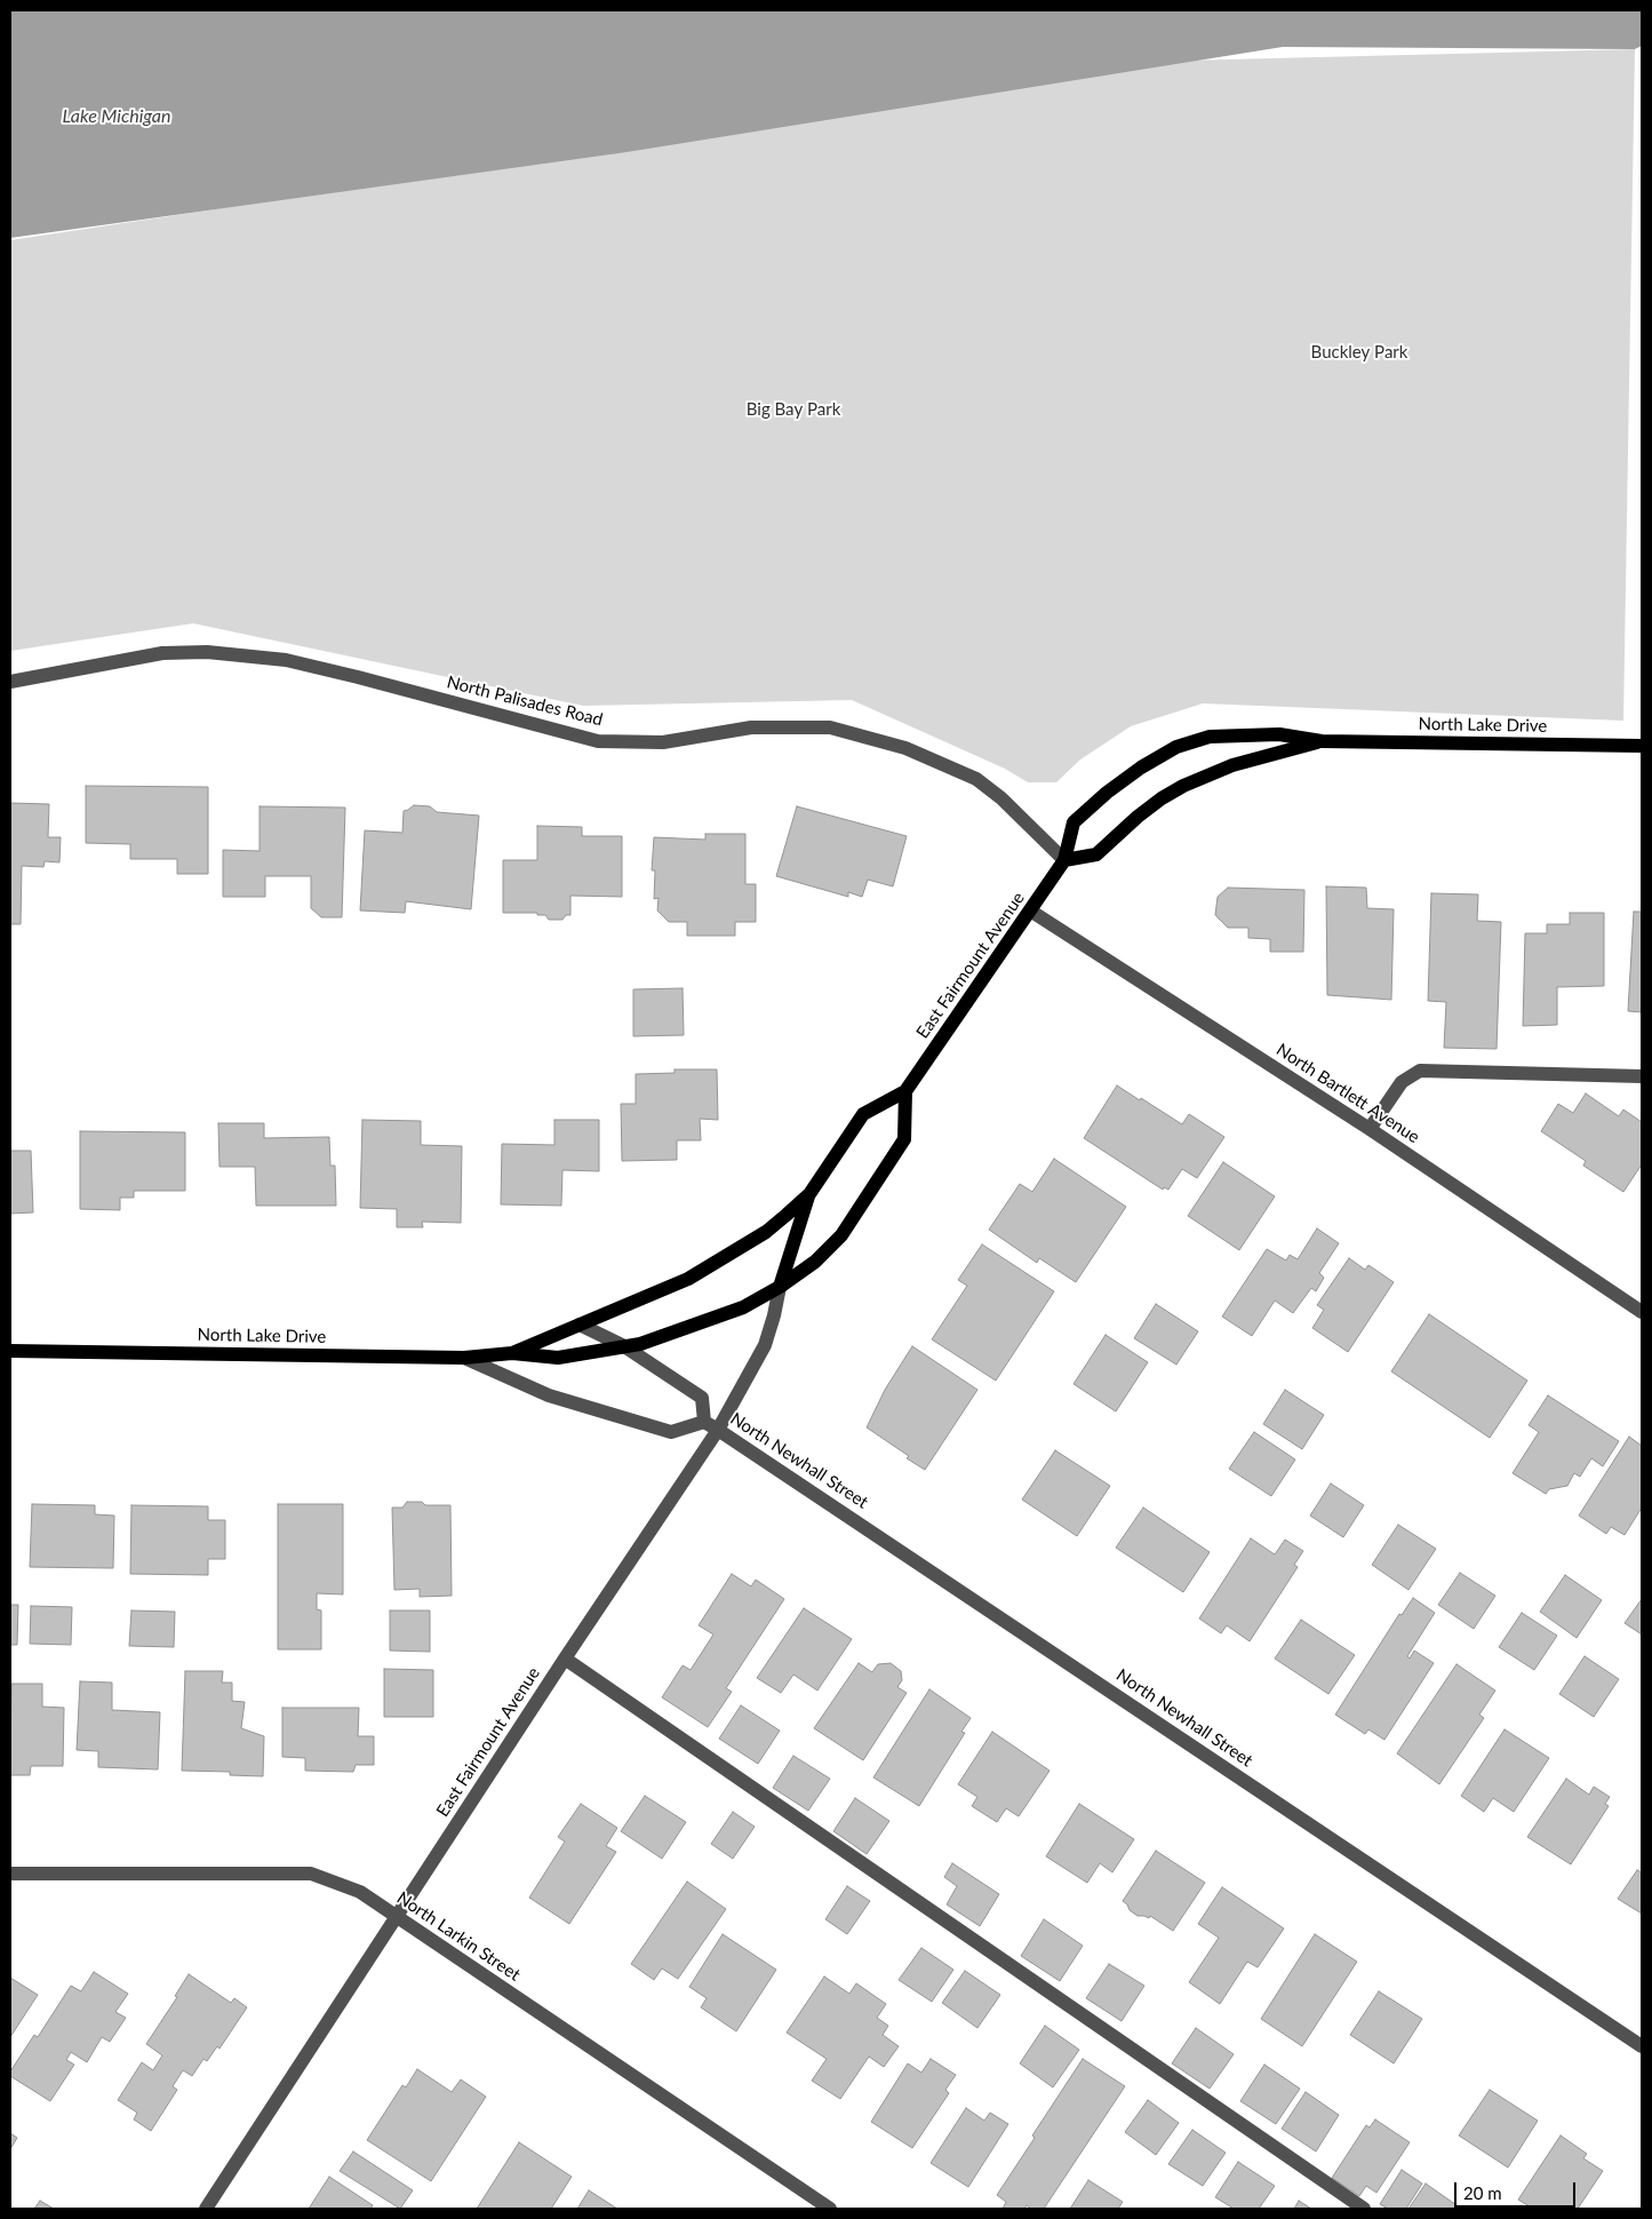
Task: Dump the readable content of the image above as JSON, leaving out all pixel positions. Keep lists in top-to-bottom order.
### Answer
{
  "streets": {
    "main road": ["North Lake Drive", "East Fairmount Avenue"],
    "street": [
      "North Palisades Road",
      "North Bartlett Avenue",
      "North Newhall Street",
      "North Larkin Street"
    ]
  },
  "crossings": [
    ["North Palisades Road", "North Lake Drive"],
    ["North Palisades Road", "East Fairmount Avenue"],
    ["North Lake Drive", "East Fairmount Avenue"],
    ["North Lake Drive", "North Newhall Street"],
    ["East Fairmount Avenue", "North Bartlett Avenue"],
    ["East Fairmount Avenue", "North Newhall Street"],
    ["East Fairmount Avenue", "North Larkin Street"]
  ],
  "water": ["Lake Michigan"],
  "parks": ["Buckley Park", "Big Bay Park"],
  "scale_bar": "20 m"
}
